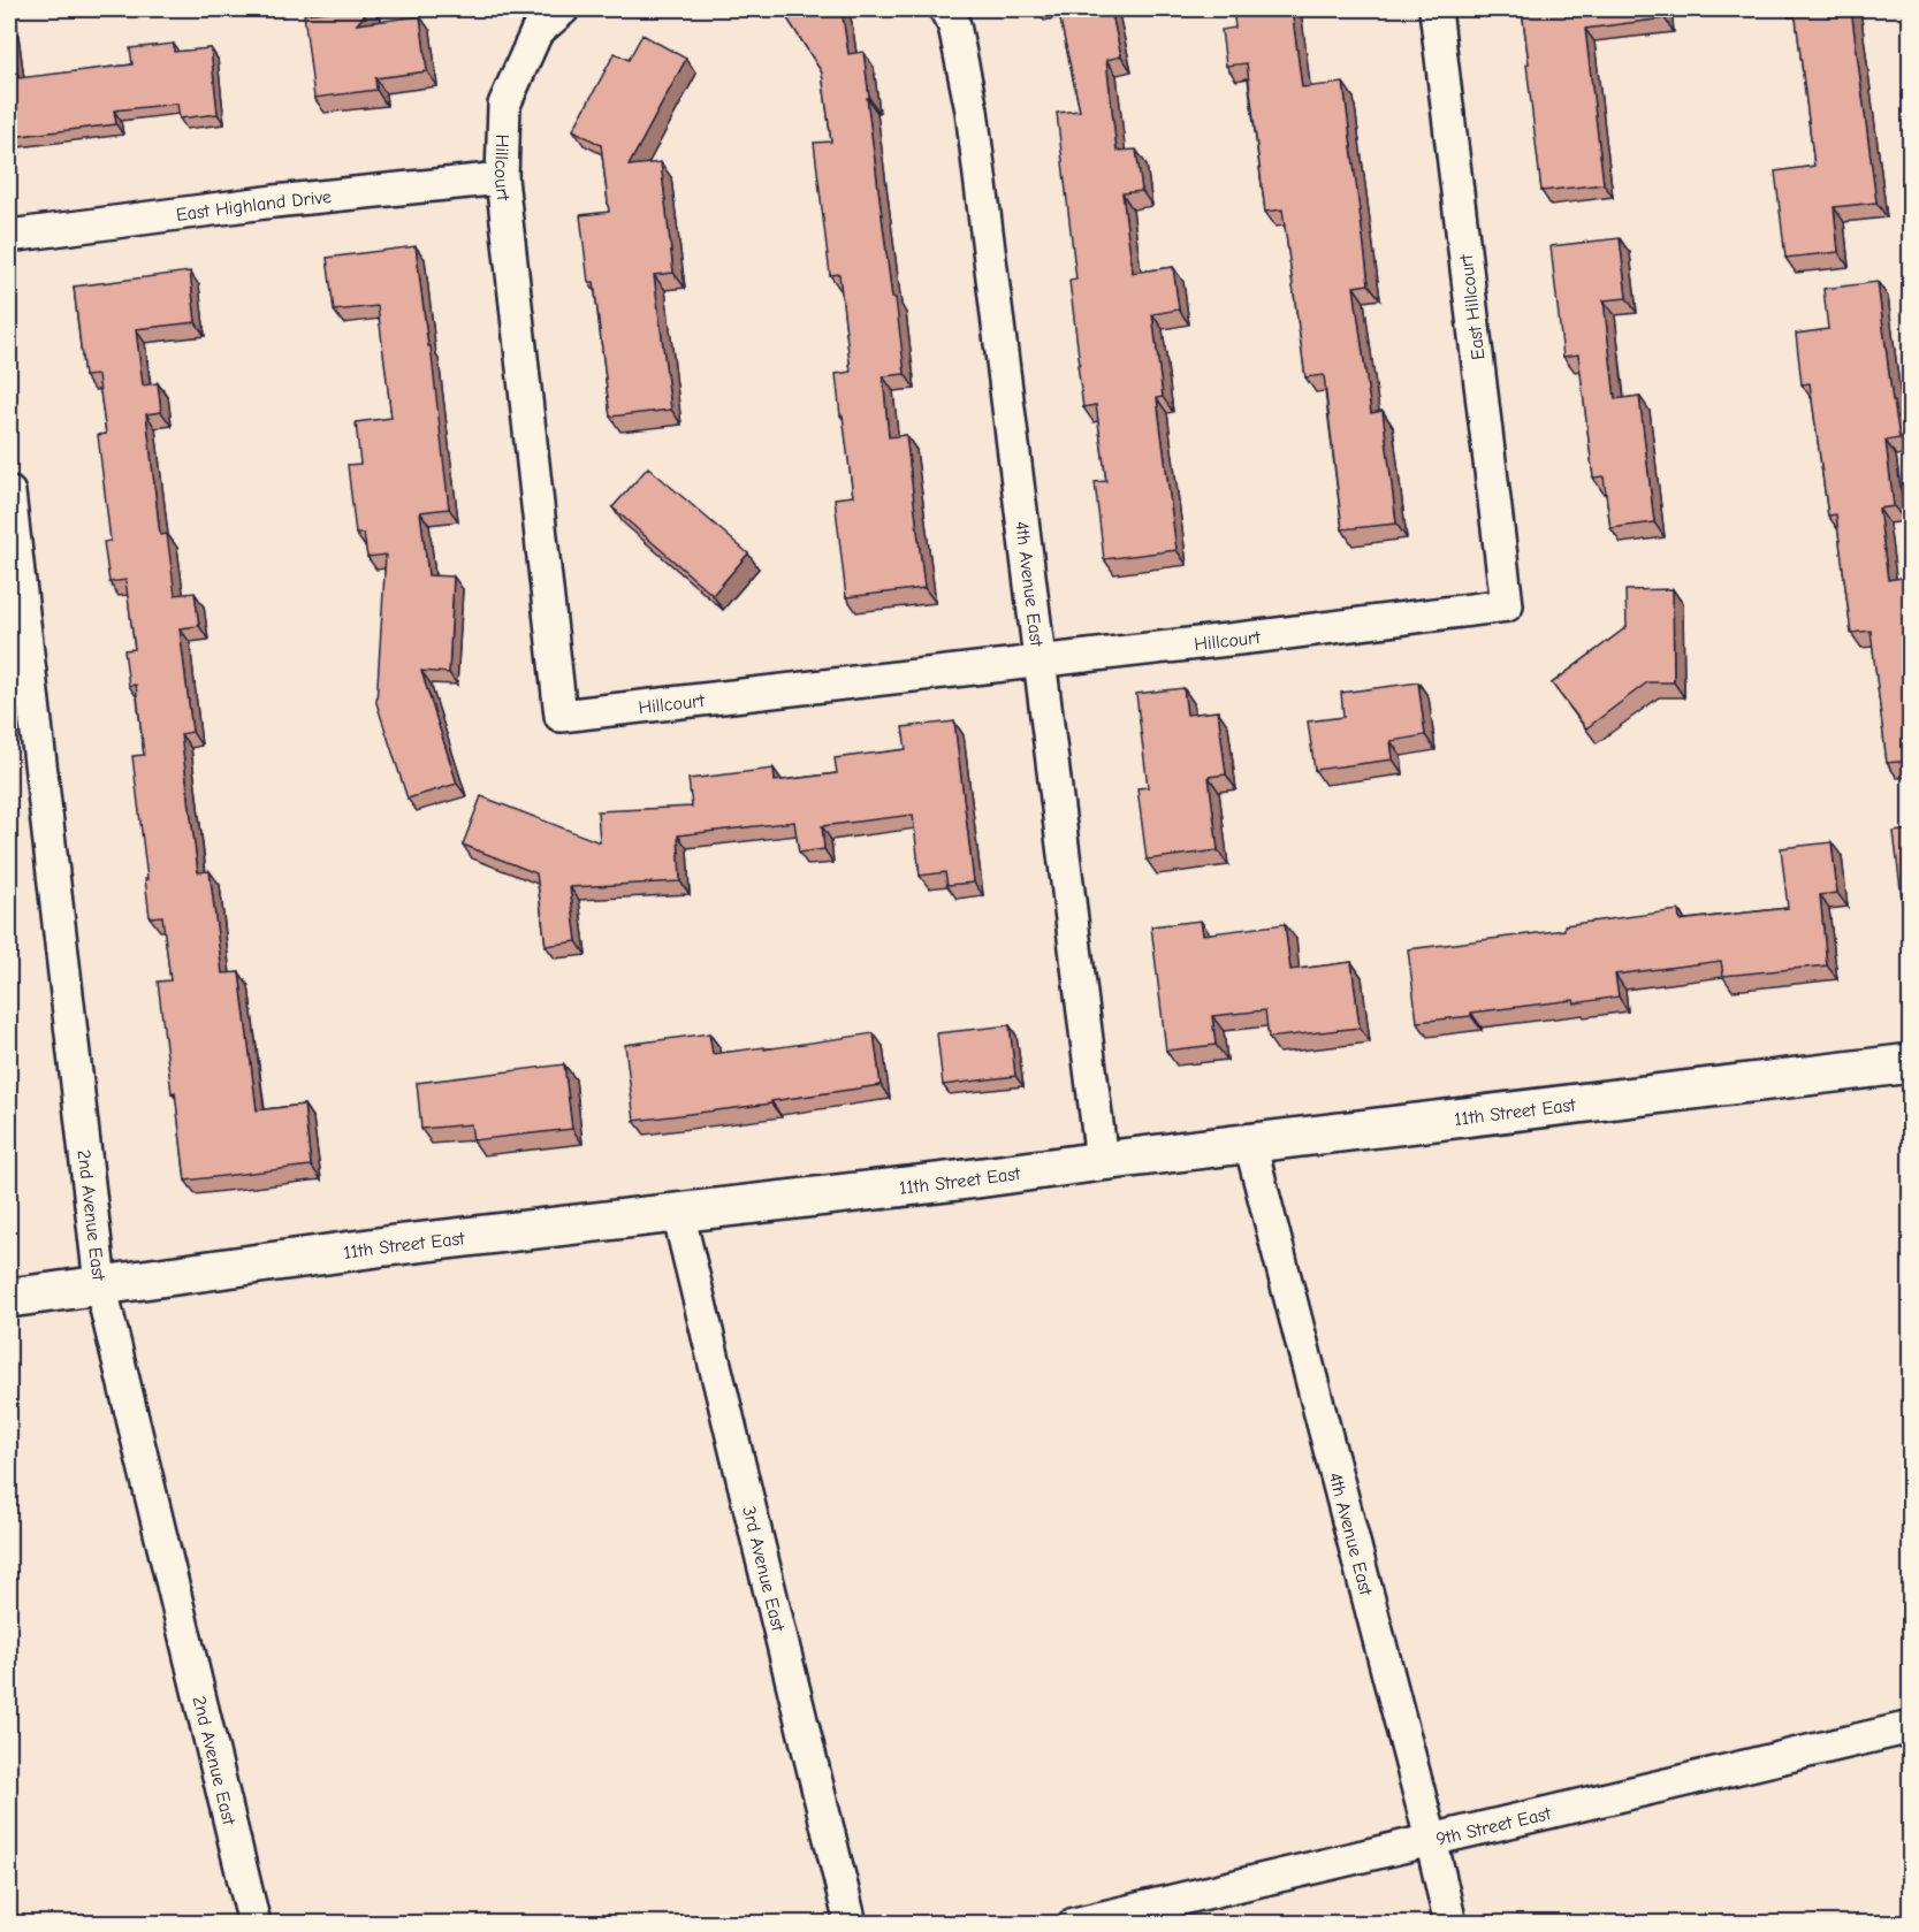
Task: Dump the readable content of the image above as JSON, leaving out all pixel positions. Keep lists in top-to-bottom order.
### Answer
{
  "streets": {
    "street": [
      "Hillcourt",
      "East Highland Drive",
      "East Hillcourt",
      "4th Avenue East",
      "11th Street East",
      "2nd Avenue East",
      "3rd Avenue East",
      "9th Street East"
    ]
  },
  "crossings": [
    ["Hillcourt", "East Highland Drive"],
    ["Hillcourt", "East Hillcourt"],
    ["Hillcourt", "4th Avenue East"],
    ["4th Avenue East", "11th Street East"],
    ["4th Avenue East", "9th Street East"],
    ["11th Street East", "2nd Avenue East"],
    ["11th Street East", "3rd Avenue East"]
  ]
}
